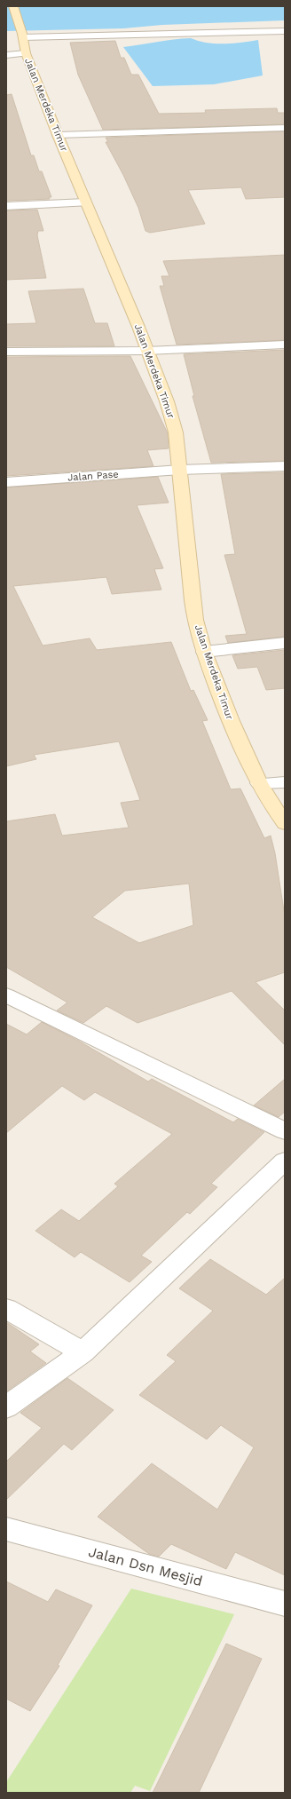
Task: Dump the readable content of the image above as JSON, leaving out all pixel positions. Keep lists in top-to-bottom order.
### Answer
{
  "streets": {
    "main road": ["Jalan Merdeka Timur"],
    "street": ["Jalan Pase", "Jalan Dsn Mesjid"]
  },
  "crossings": [
    ["Jalan Merdeka Timur", "Jalan Pase"]
  ]
}
